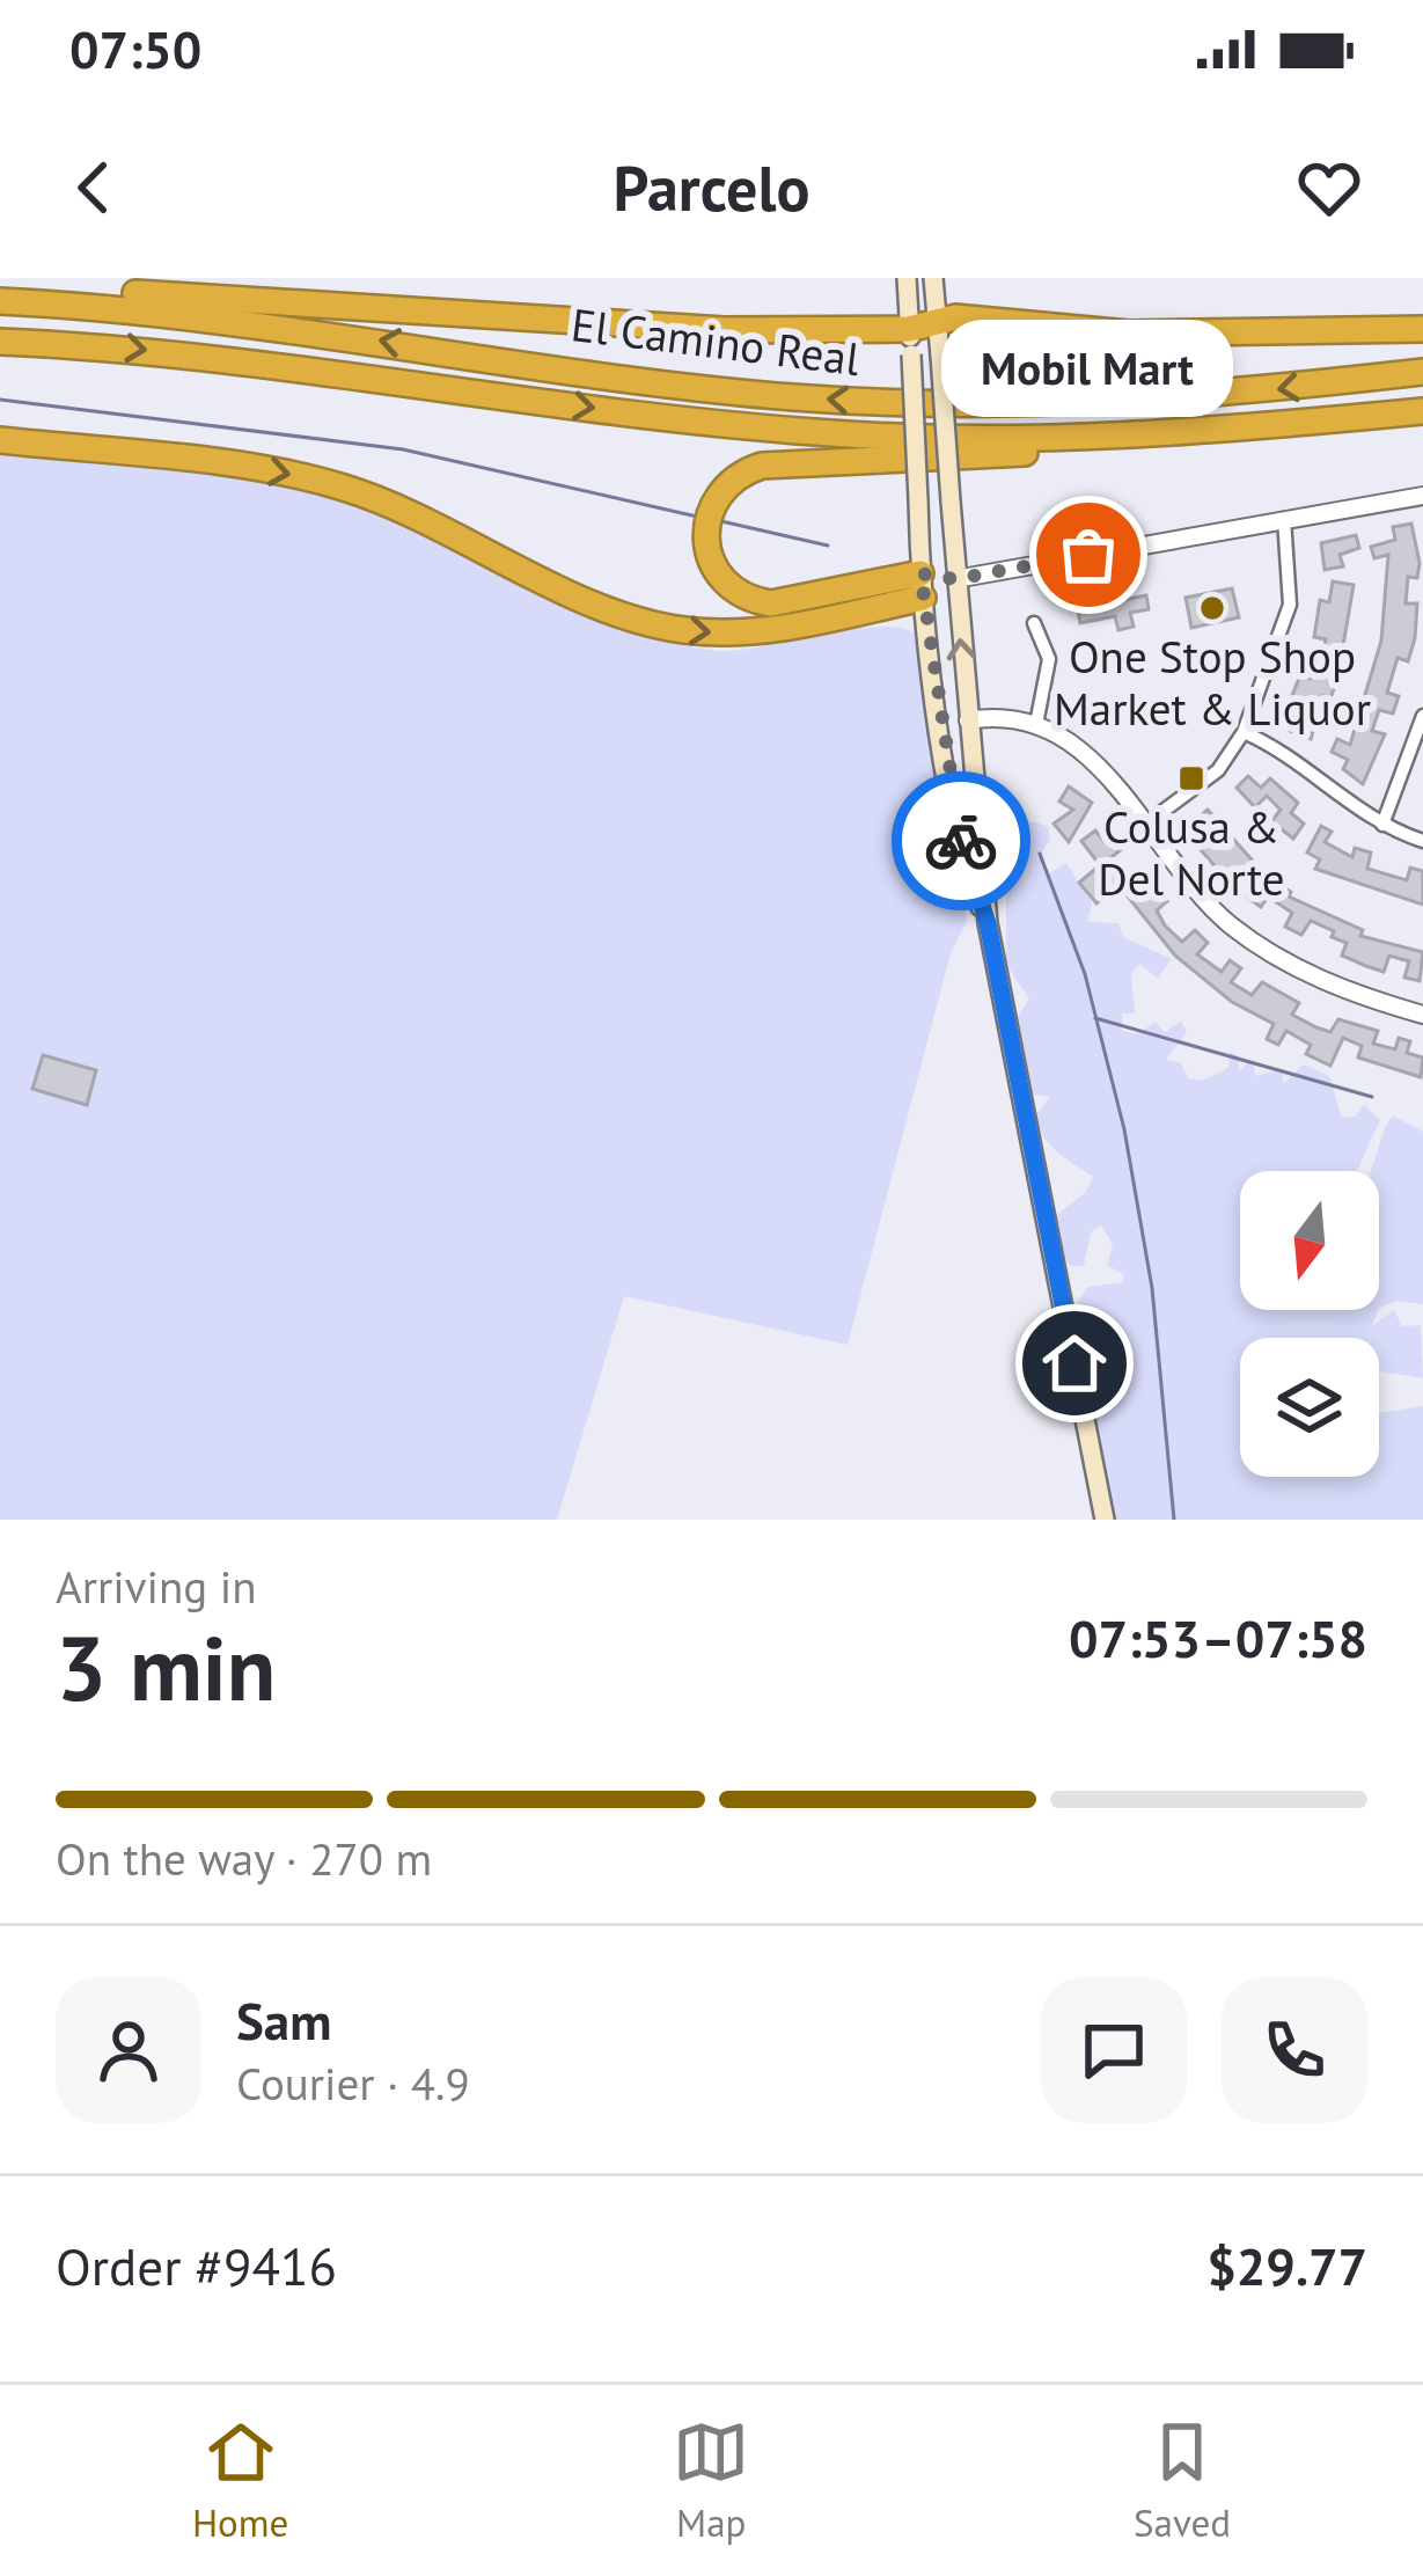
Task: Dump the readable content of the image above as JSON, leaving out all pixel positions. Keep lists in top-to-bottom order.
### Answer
{
  "streets": {
    "highway": ["El Camino Real"]
  },
  "places": {
    "other": ["Mobil Mart", "One Stop Shop Market & Liquor"],
    "transit": ["Colusa & Del Norte"]
  },
  "north": "bottom",
  "page": {
    "status": "07:50",
    "header": "Parcelo",
    "bubble": "Mobil Mart",
    "heading": ["3 min", "Arriving in", "07:53–07:58"],
    "panel": [
      "Sam",
      "Courier · 4.9",
      "Order #9416",
      "$29.77"
    ],
    "bar": "On the way · 270 m",
    "tabs": ["Home", "Map", "Saved"]
  }
}
